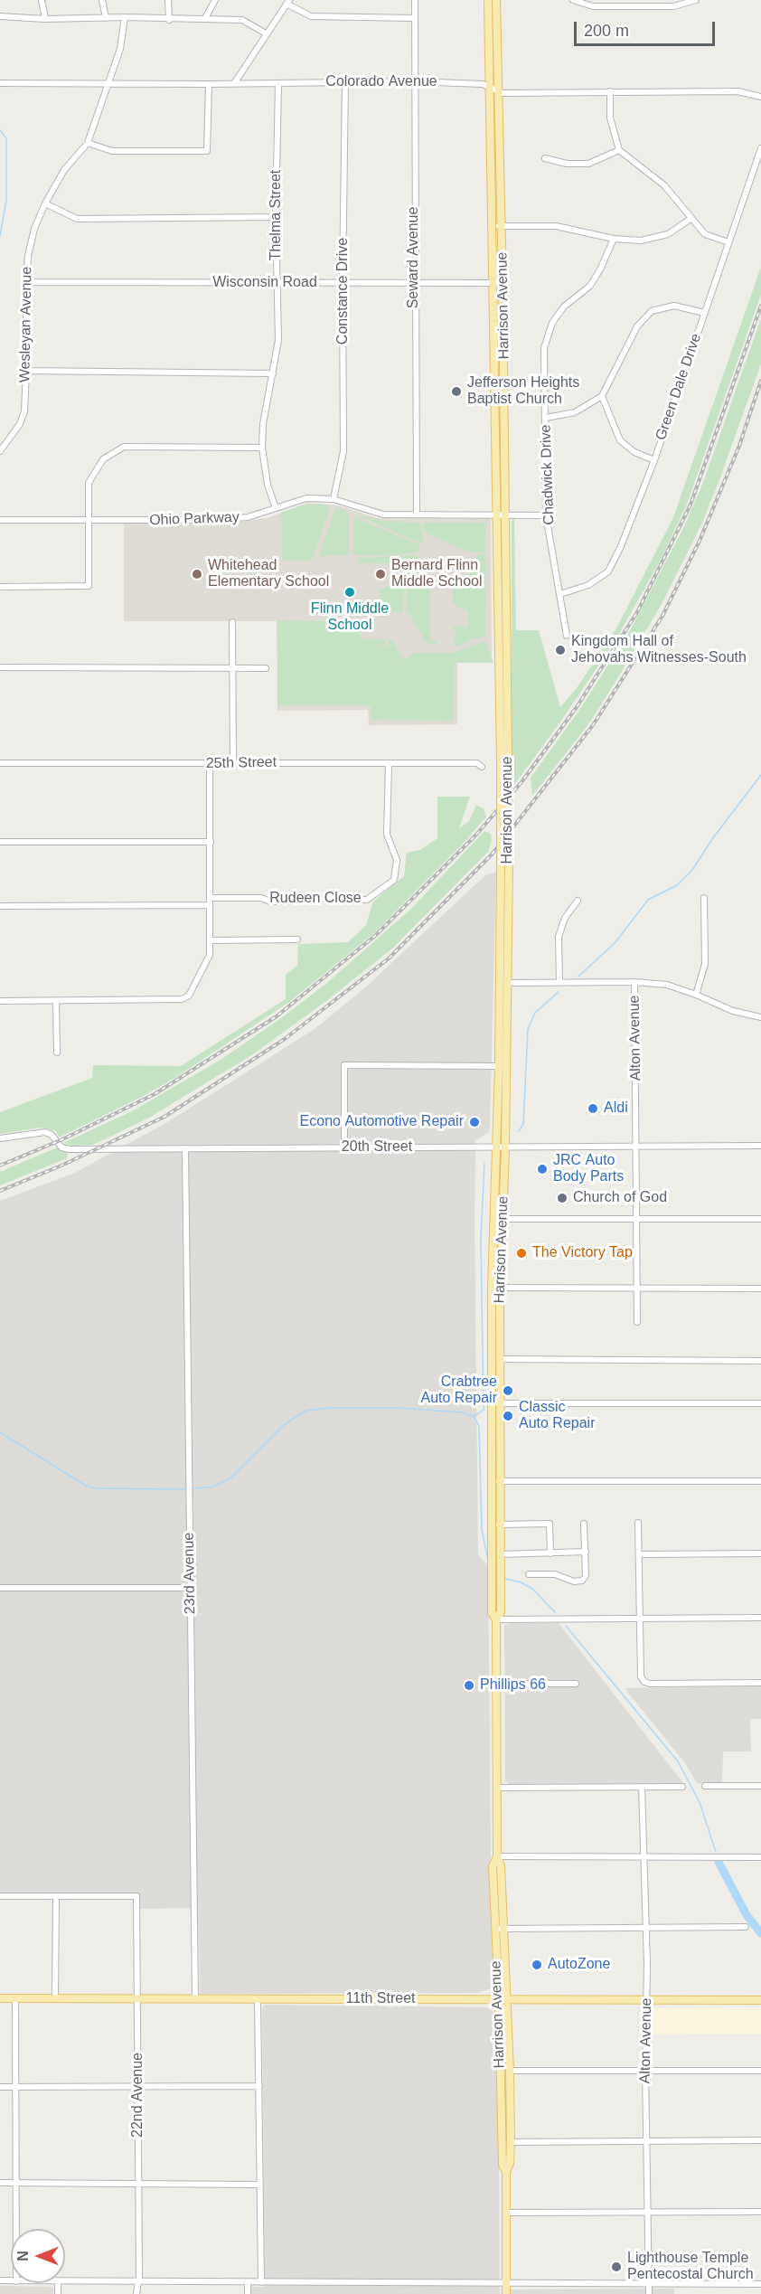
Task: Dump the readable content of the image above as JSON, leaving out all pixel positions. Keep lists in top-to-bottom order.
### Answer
{
  "streets": {
    "main road": ["Harrison Avenue", "11th Street"],
    "street": [
      "Colorado Avenue",
      "Thelma Street",
      "Seward Avenue",
      "Wisconsin Road",
      "Constance Drive",
      "Wesleyan Avenue",
      "Green Dale Drive",
      "Chadwick Drive",
      "Ohio Parkway",
      "25th Street",
      "Rudeen Close",
      "Alton Avenue",
      "20th Street",
      "23rd Avenue",
      "22nd Avenue"
    ]
  },
  "crossings": [
    ["Colorado Avenue", "Thelma Street"],
    ["Colorado Avenue", "Seward Avenue"],
    ["Colorado Avenue", "Constance Drive"],
    ["Colorado Avenue", "Harrison Avenue"],
    ["Colorado Avenue", "Wesleyan Avenue"],
    ["Thelma Street", "Wisconsin Road"],
    ["Thelma Street", "Ohio Parkway"],
    ["Seward Avenue", "Wisconsin Road"],
    ["Seward Avenue", "Ohio Parkway"],
    ["Wisconsin Road", "Constance Drive"],
    ["Wisconsin Road", "Harrison Avenue"],
    ["Wisconsin Road", "Wesleyan Avenue"],
    ["Constance Drive", "Ohio Parkway"],
    ["Harrison Avenue", "Ohio Parkway"],
    ["Harrison Avenue", "20th Street"],
    ["Harrison Avenue", "11th Street"],
    ["Green Dale Drive", "Chadwick Drive"],
    ["Chadwick Drive", "Ohio Parkway"],
    ["25th Street", "Rudeen Close"],
    ["Alton Avenue", "20th Street"],
    ["Alton Avenue", "11th Street"],
    ["20th Street", "23rd Avenue"],
    ["23rd Avenue", "11th Street"],
    ["11th Street", "22nd Avenue"]
  ],
  "places": [
    "Jefferson Heights Baptist Church",
    "Whitehead Elementary School",
    "Bernard Flinn Middle School",
    "Flinn Middle School",
    "Kingdom Hall of Jehovahs Witnesses-South",
    "Aldi",
    "Econo Automotive Repair",
    "JRC Auto Body Parts",
    "Church of God",
    "The Victory Tap",
    "Crabtree Auto Repair",
    "Classic Auto Repair",
    "Phillips 66",
    "AutoZone",
    "Lighthouse Temple Pentecostal Church"
  ],
  "scale_bar": "200 m",
  "north": "left"
}
